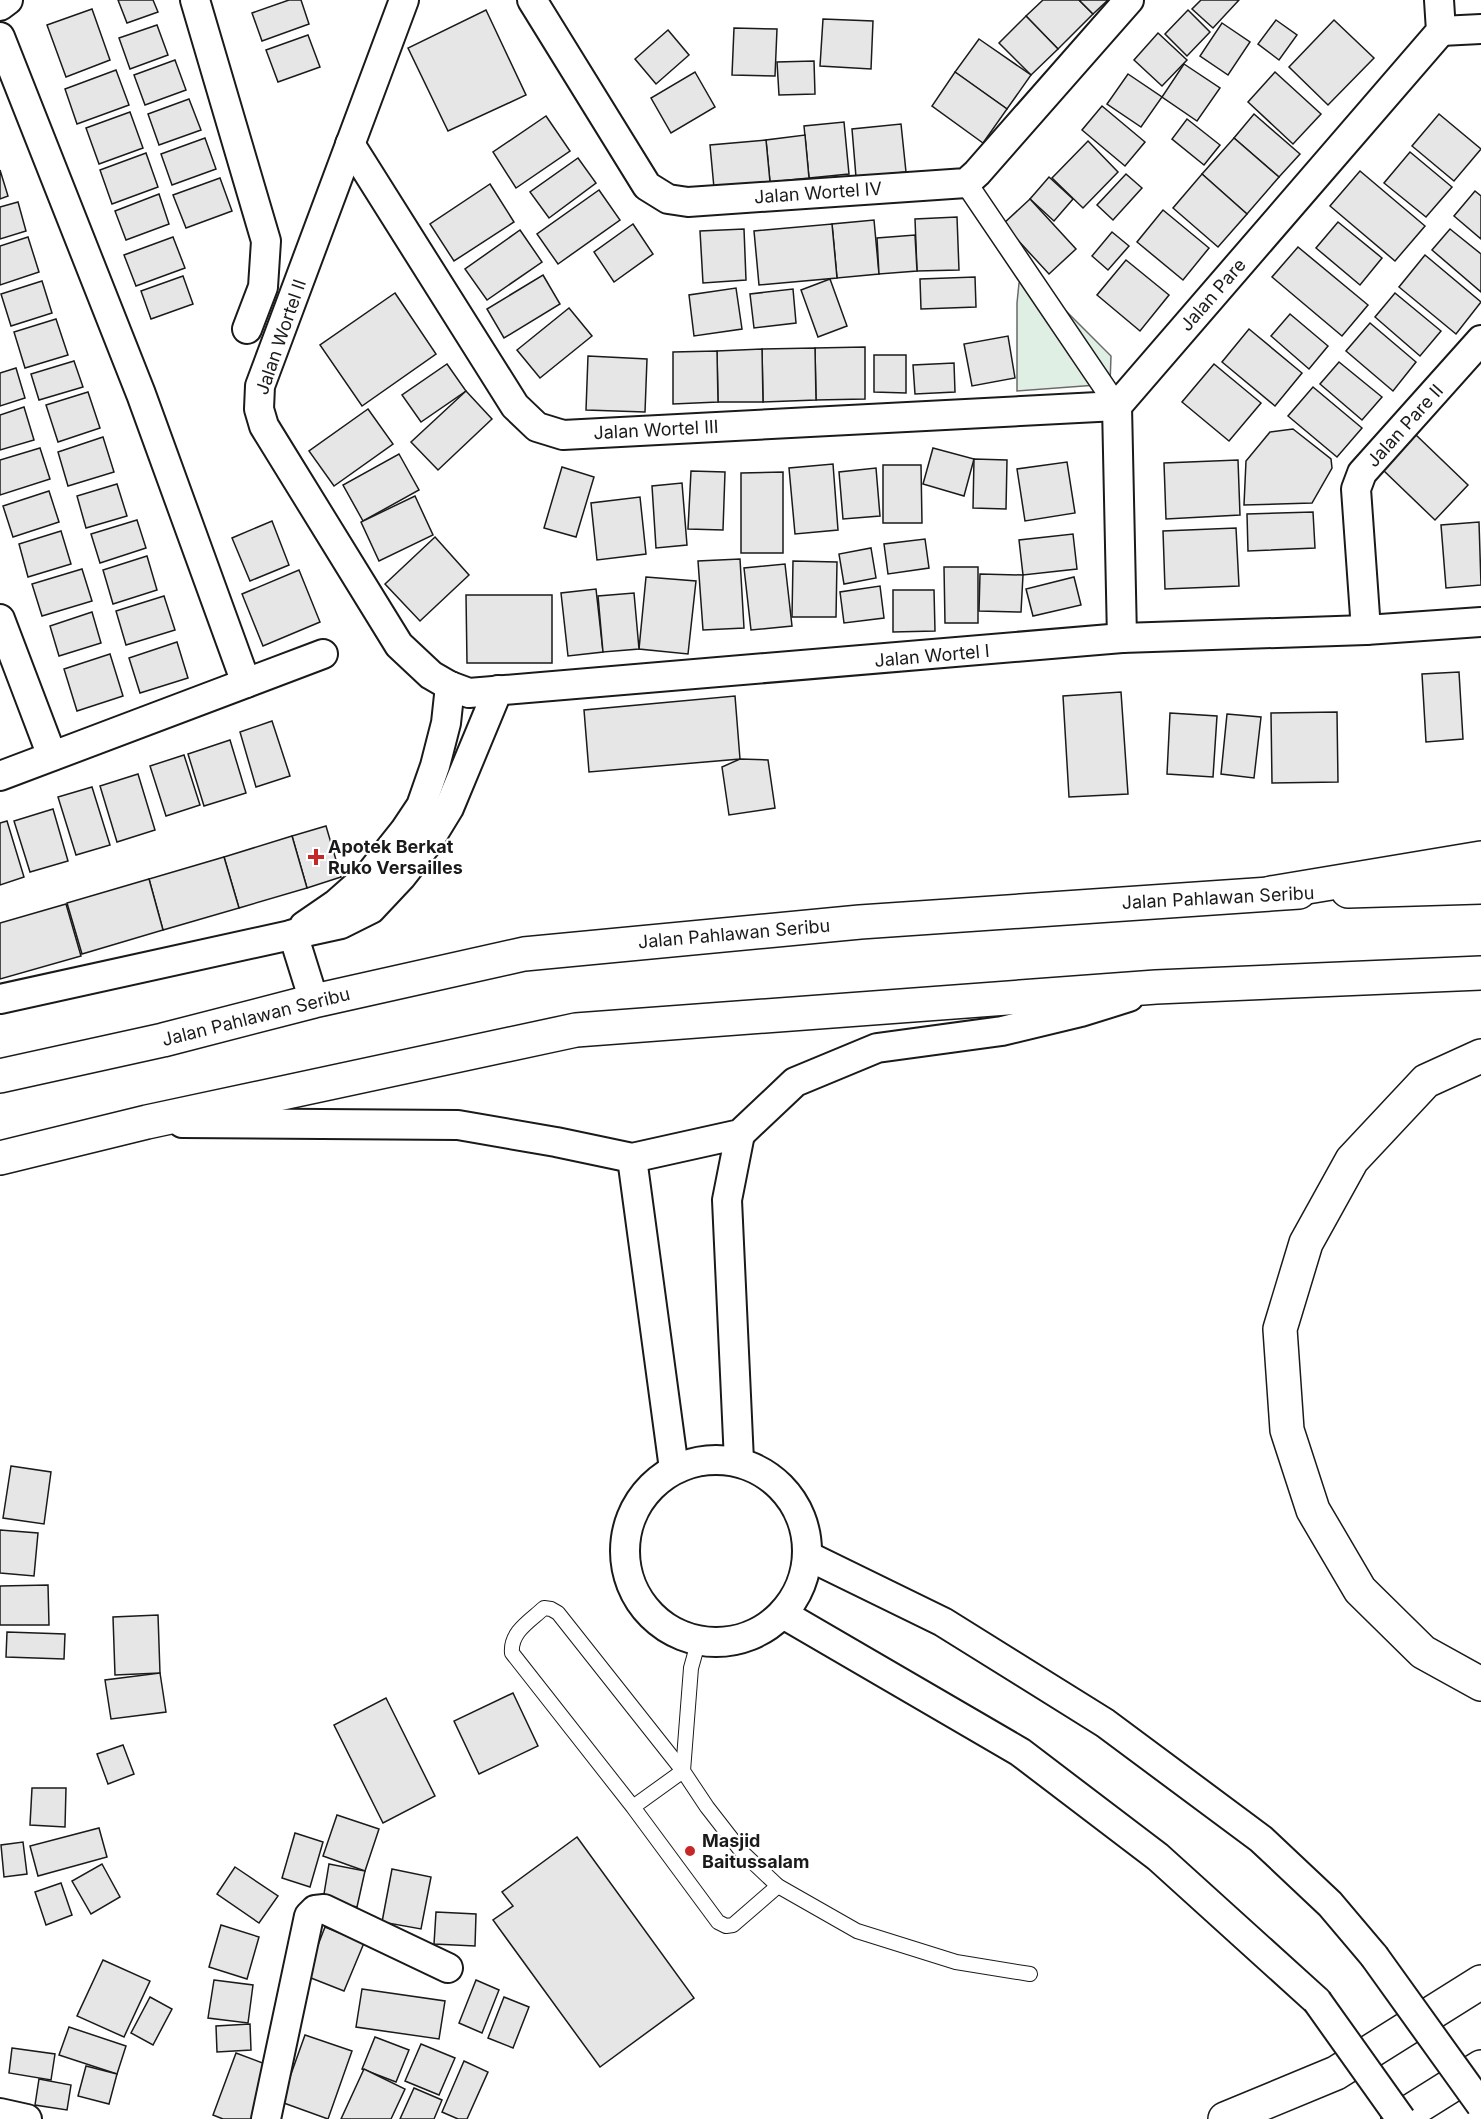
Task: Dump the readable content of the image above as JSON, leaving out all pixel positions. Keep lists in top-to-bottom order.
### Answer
{
  "streets": {
    "main road": ["Jalan Pahlawan Seribu"],
    "street": [
      "Jalan Wortel IV",
      "Jalan Pare",
      "Jalan Wortel II",
      "Jalan Pare II",
      "Jalan Wortel III",
      "Jalan Wortel I"
    ]
  },
  "crossings": [
    ["Jalan Pare", "Jalan Wortel III"],
    ["Jalan Wortel II", "Jalan Wortel III"],
    ["Jalan Wortel II", "Jalan Wortel I"],
    ["Jalan Pare II", "Jalan Wortel I"]
  ],
  "places": {
    "health": ["Apotek Berkat Ruko Versailles"],
    "other": ["Masjid Baitussalam"]
  }
}
